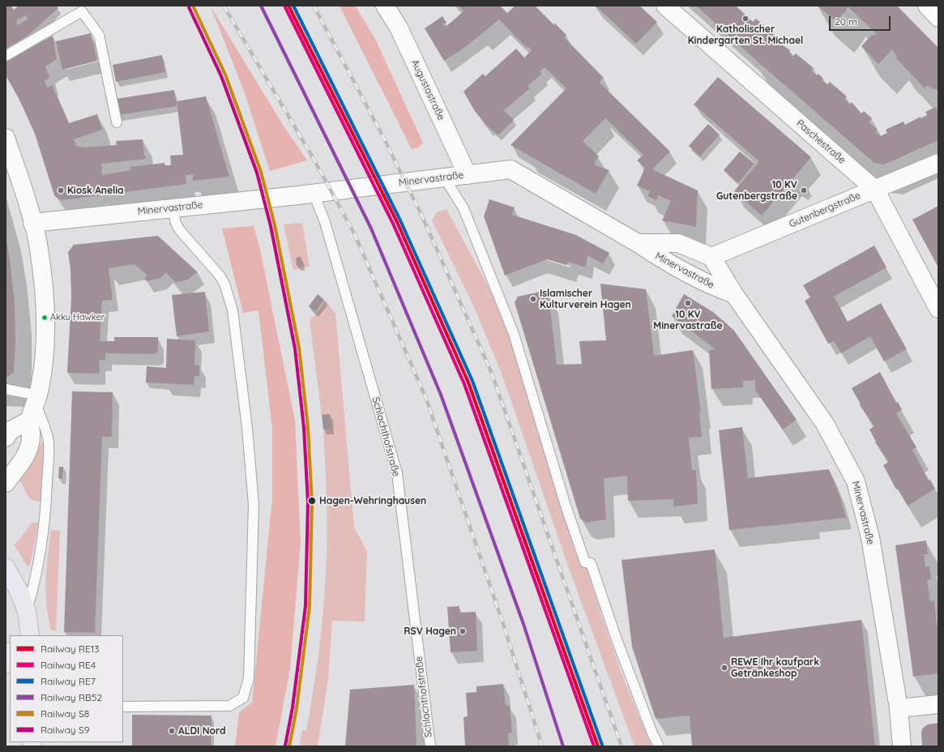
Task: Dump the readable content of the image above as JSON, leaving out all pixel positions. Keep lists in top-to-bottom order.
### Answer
{
  "streets": {
    "street": [
      "Augustastraße",
      "Paschestraße",
      "Minervastraße",
      "Gutenbergstraße"
    ],
    "lane": ["Schlachthofstraße"]
  },
  "crossings": [
    ["Augustastraße", "Minervastraße"],
    ["Paschestraße", "Gutenbergstraße"],
    ["Minervastraße", "Gutenbergstraße"],
    ["Minervastraße", "Schlachthofstraße"]
  ],
  "places": [
    "Katholischer Kindergarten St. Michael",
    "Kiosk Anelia",
    "10 KV Gutenbergstraße",
    "Islamischer Kulturverein Hagen",
    "10 KV Minervastraße",
    "Akku Hawker",
    "Hagen-Wehringhausen",
    "RSV Hagen",
    "REWE Ihr kaufpark Getränkeshop",
    "ALDI Nord"
  ],
  "lines": [
    "rail line RE13",
    "rail line RE7",
    "rail line RB52",
    "rail line S8",
    "rail line RE4",
    "rail line S9"
  ],
  "legend": [
    "Railway RE13",
    "Railway RE4",
    "Railway RE7",
    "Railway RB52",
    "Railway S8",
    "Railway S9"
  ],
  "scale_bar": "20 m"
}
